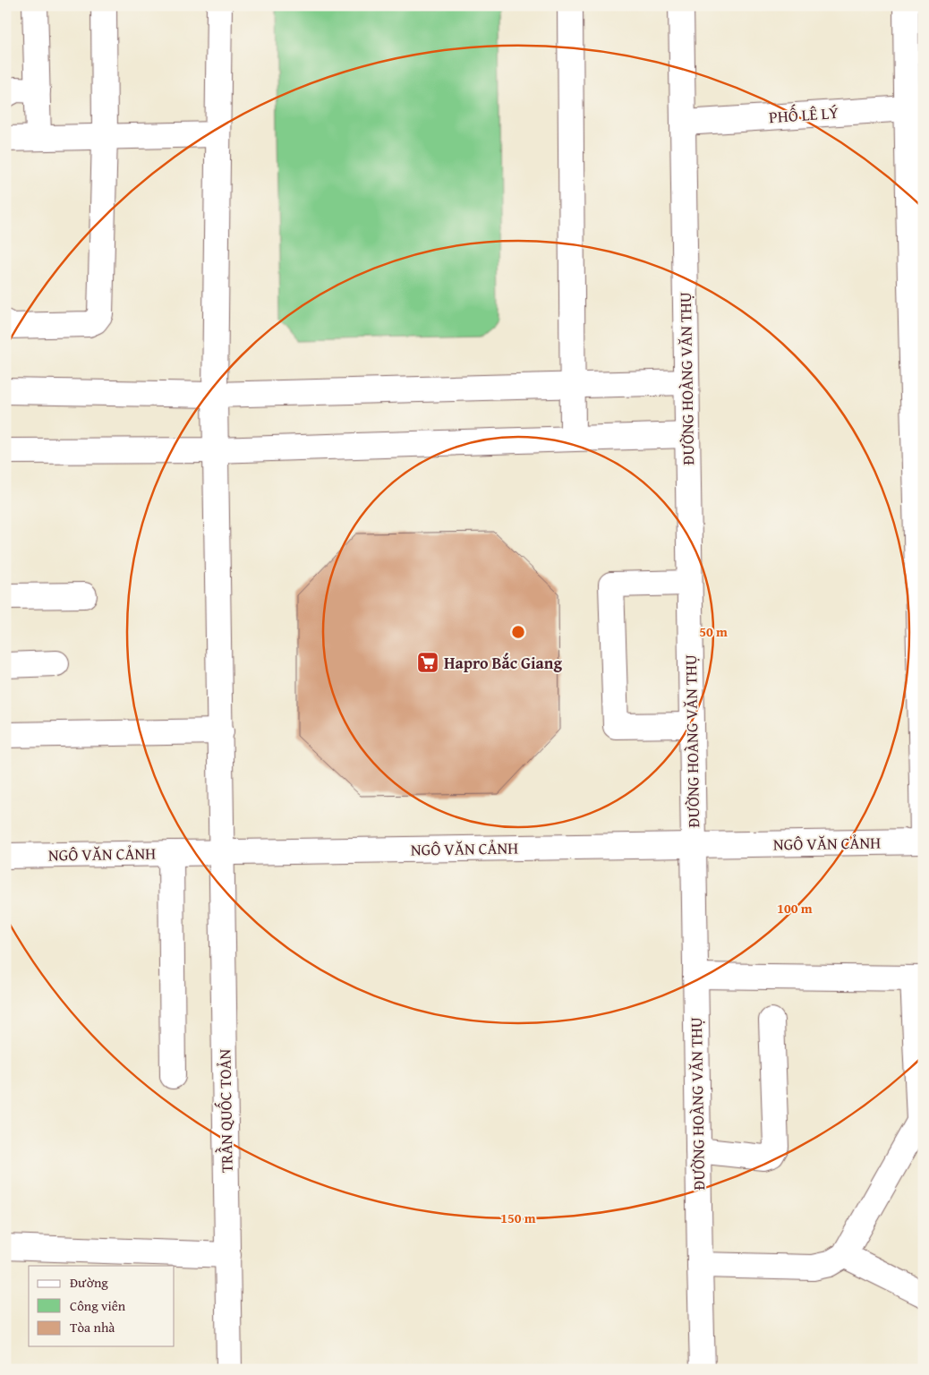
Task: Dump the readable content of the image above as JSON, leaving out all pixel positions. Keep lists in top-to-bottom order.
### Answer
{
  "streets": {
    "street": [
      "PHỐ LÊ LÝ",
      "ĐƯỜNG HOÀNG VĂN THỤ",
      "NGÔ VĂN CẢNH",
      "TRẦN QUỐC TOẢN"
    ]
  },
  "crossings": [
    ["PHỐ LÊ LÝ", "ĐƯỜNG HOÀNG VĂN THỤ"],
    ["ĐƯỜNG HOÀNG VĂN THỤ", "NGÔ VĂN CẢNH"],
    ["NGÔ VĂN CẢNH", "TRẦN QUỐC TOẢN"]
  ],
  "places": {
    "supermarket": ["Hapro Bắc Giang"]
  },
  "legend": ["Đường", "Công viên", "Tòa nhà"],
  "rings": ["50 m", "100 m", "150 m"]
}
